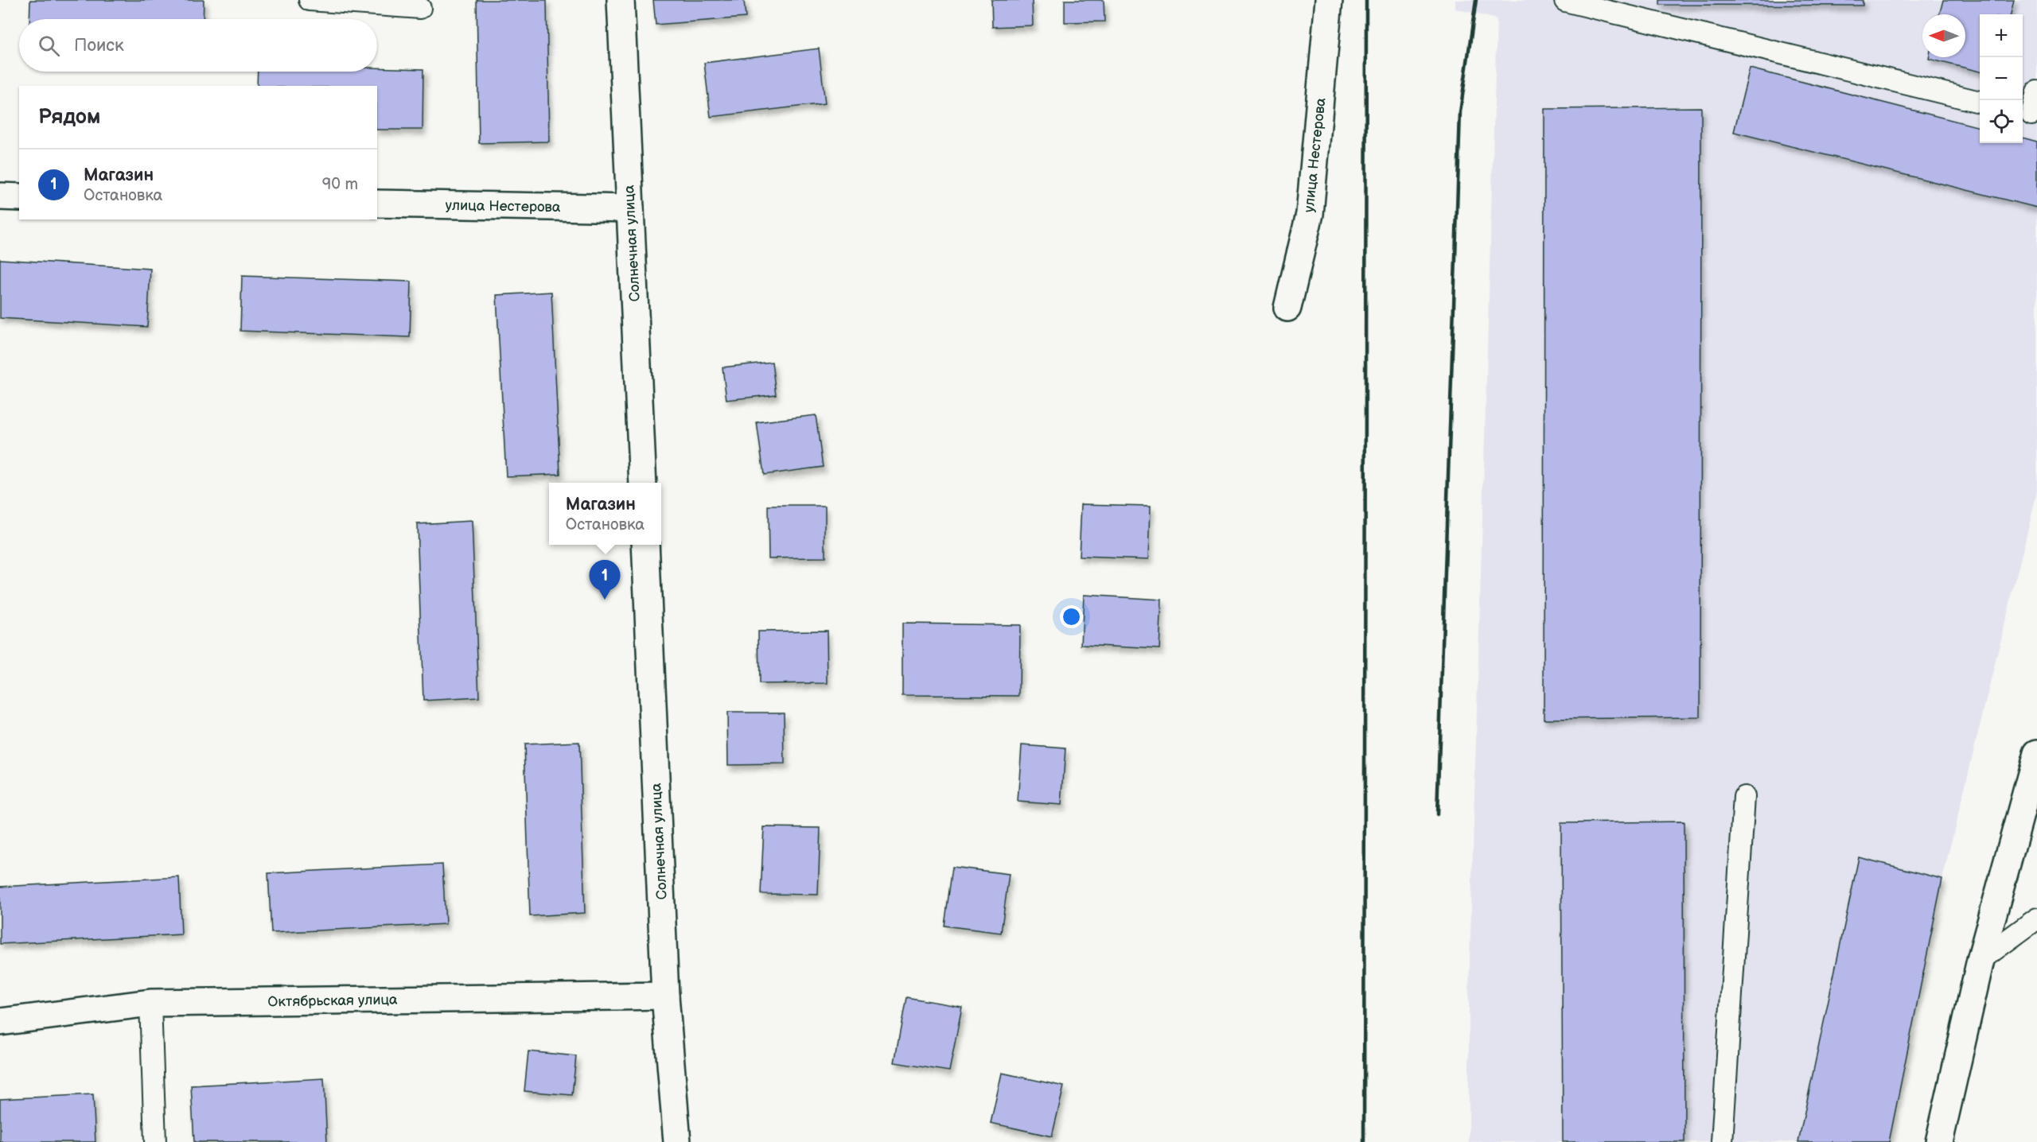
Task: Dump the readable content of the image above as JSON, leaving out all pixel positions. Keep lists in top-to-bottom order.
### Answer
{
  "streets": {
    "main road": ["улица Нестерова", "Солнечная улица", "Октябрьская улица"]
  },
  "crossings": [
    ["улица Нестерова", "Солнечная улица"],
    ["Солнечная улица", "Октябрьская улица"]
  ],
  "north": "left",
  "page": {
    "map_buttons": ["+", "−"],
    "search": "Поиск",
    "heading": "Рядом",
    "list": [
      {
        "mark": "1",
        "name": "Магазин",
        "note": "Остановка",
        "value": "90 m"
      }
    ],
    "popup": ["Магазин", "Остановка"],
    "pins": "1"
  }
}
